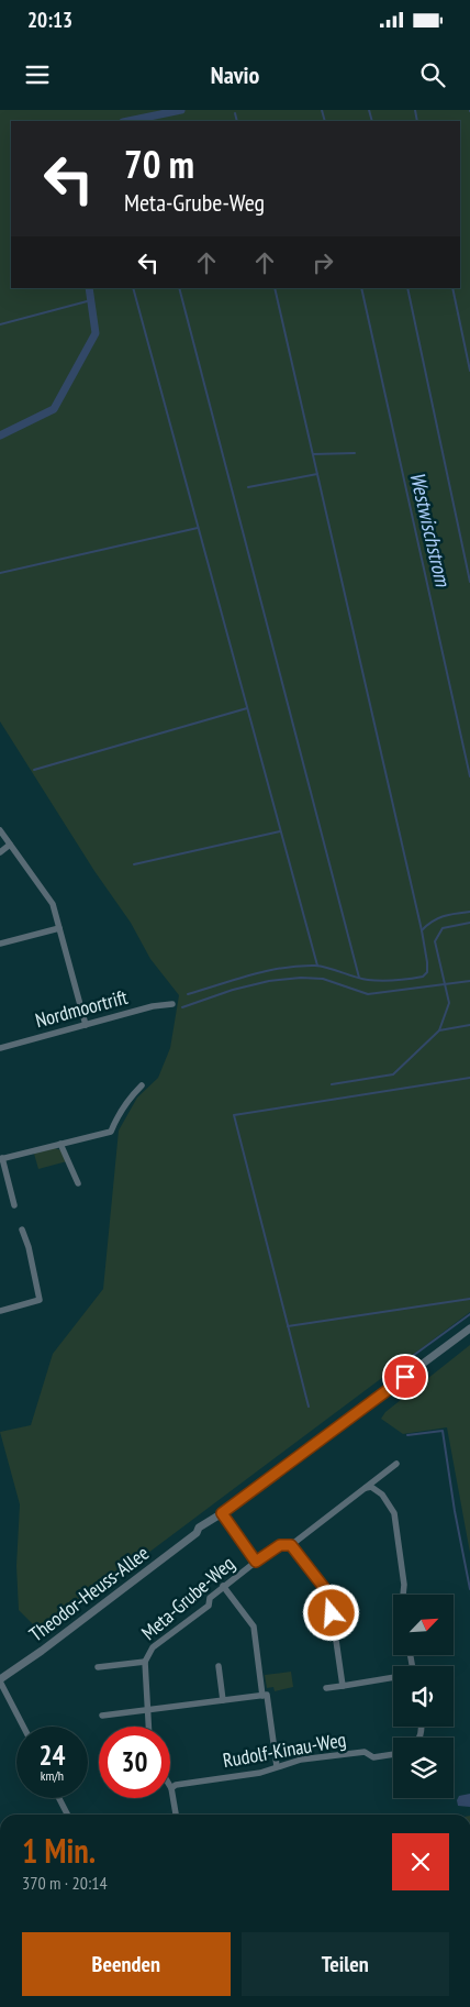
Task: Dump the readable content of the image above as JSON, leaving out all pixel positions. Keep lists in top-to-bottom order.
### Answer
{
  "streets": {
    "street": [
      "Nordmoortrift",
      "Theodor-Heuss-Allee",
      "Meta-Grube-Weg",
      "Rudolf-Kinau-Weg"
    ]
  },
  "crossings": [
    ["Theodor-Heuss-Allee", "Meta-Grube-Weg"]
  ],
  "water": ["Westwischstrom"],
  "north": "top right",
  "page": {
    "status": "20:13",
    "header": "Navio",
    "turn": ["70 m", "Meta-Grube-Weg"],
    "speed": "24 km/h",
    "limit": "30",
    "heading": ["1 Min.", "370 m · 20:14"],
    "buttons": ["Beenden", "Teilen"]
  }
}
